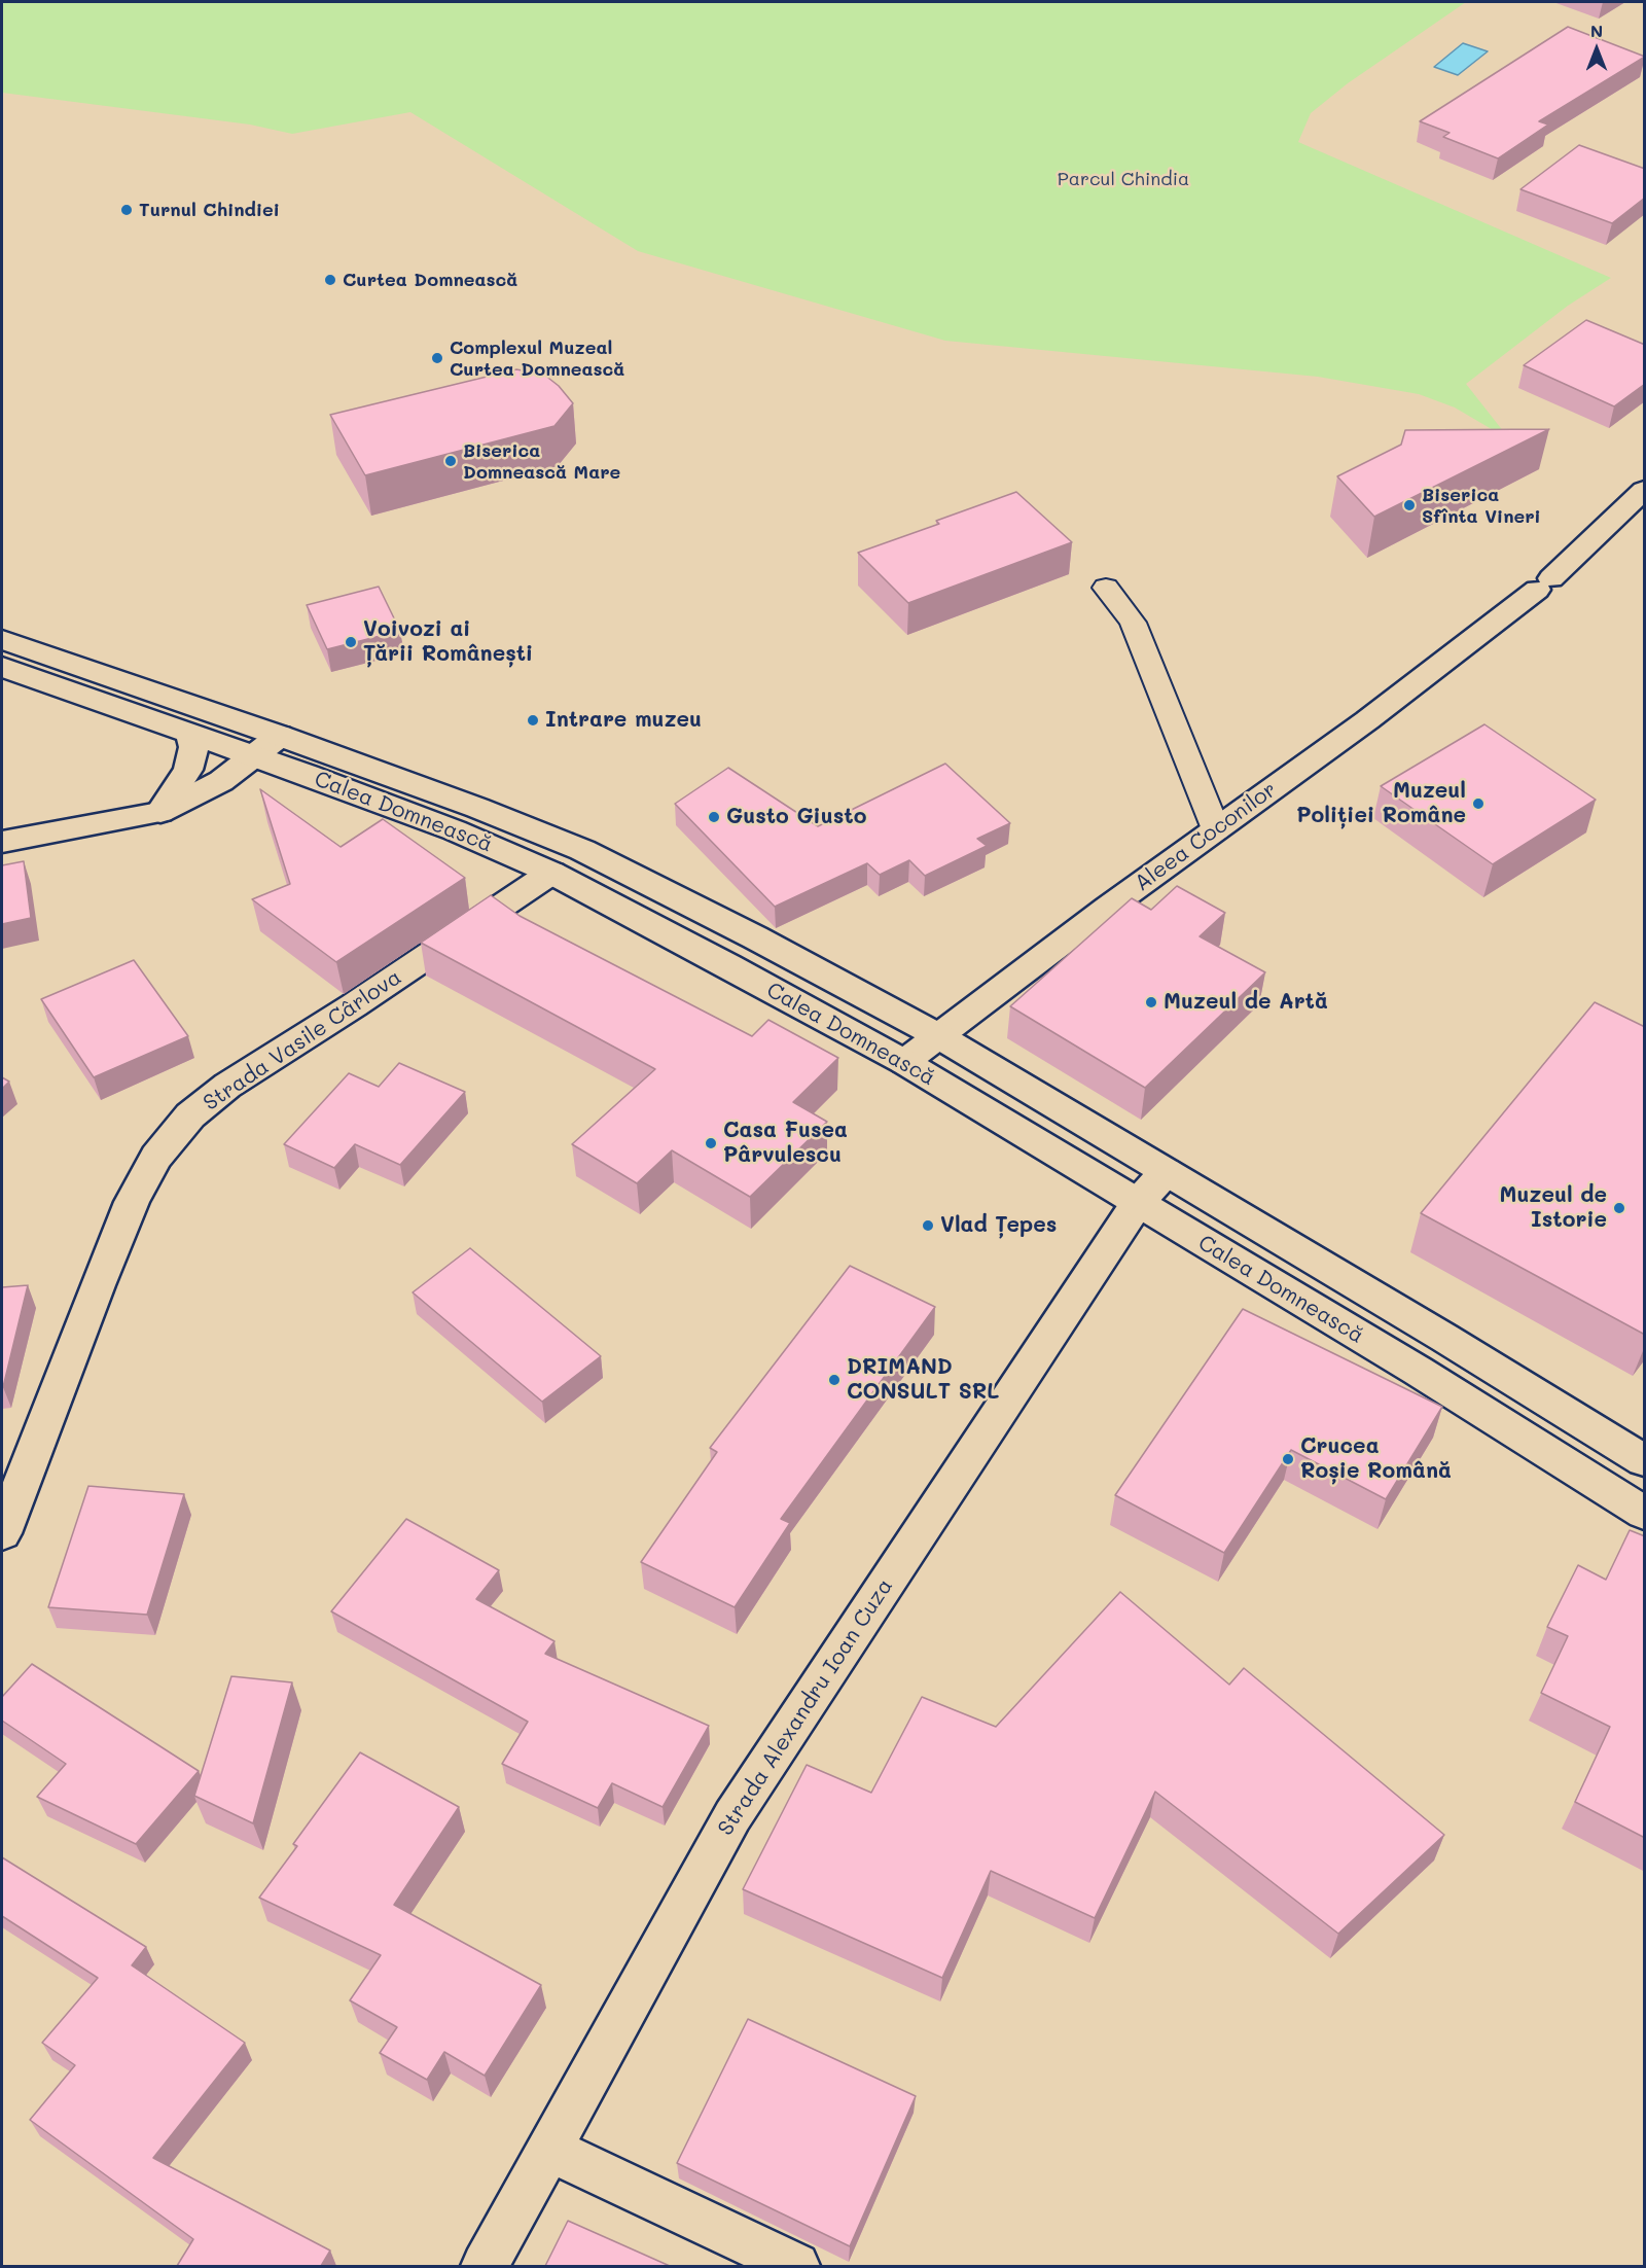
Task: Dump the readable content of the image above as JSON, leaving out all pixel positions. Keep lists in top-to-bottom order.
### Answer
{
  "streets": {
    "main road": [
      "Calea Domnească",
      "Aleea Coconilor",
      "Strada Vasile Cârlova",
      "Strada Alexandru Ioan Cuza"
    ]
  },
  "crossings": [
    ["Calea Domnească", "Aleea Coconilor"],
    ["Calea Domnească", "Strada Vasile Cârlova"],
    ["Calea Domnească", "Strada Alexandru Ioan Cuza"]
  ],
  "parks": ["Parcul Chindia"],
  "places": [
    "Turnul Chindiei",
    "Curtea Domnească",
    "Complexul Muzeal Curtea Domnească",
    "Biserica Domnească Mare",
    "Biserica Sfînta Vineri",
    "Voivozi ai Țării Românești",
    "Intrare muzeu",
    "Muzeul Poliției Române",
    "Gusto Giusto",
    "Muzeul de Artă",
    "Casa Fusea Pârvulescu",
    "Muzeul de Istorie",
    "Vlad Țepes",
    "DRIMAND CONSULT SRL",
    "Crucea Roșie Română"
  ],
  "north": "top"
}
